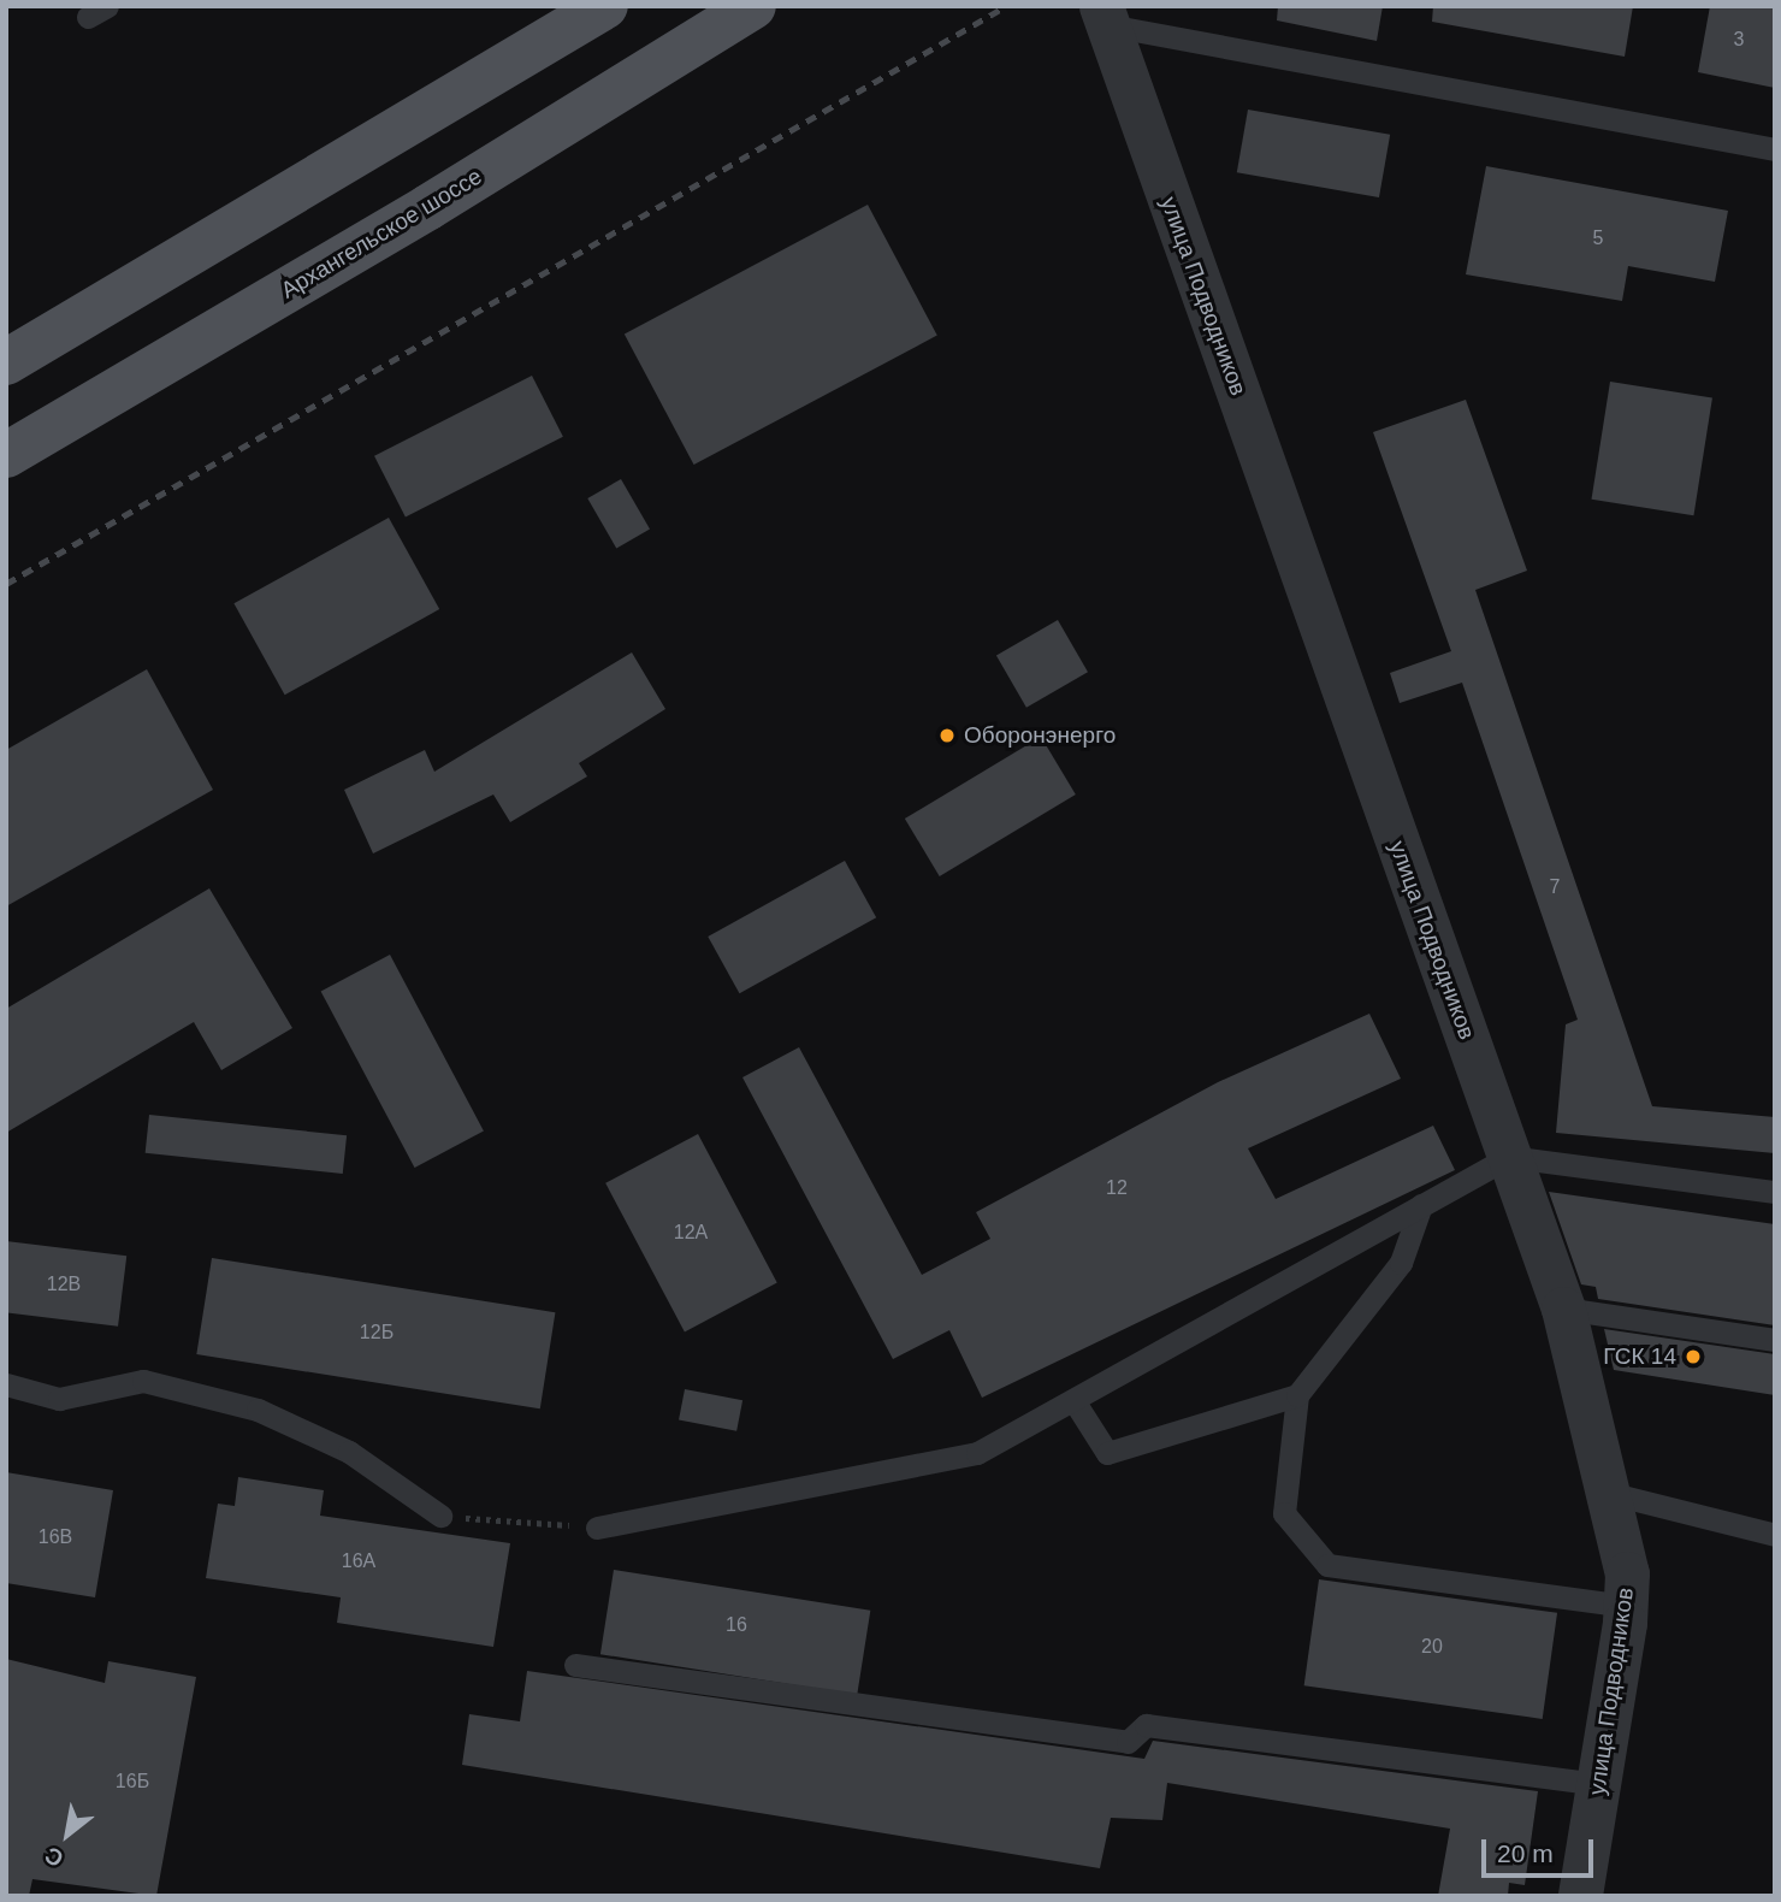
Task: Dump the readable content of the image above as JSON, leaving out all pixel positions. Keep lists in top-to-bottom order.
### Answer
{
  "streets": {
    "main road": ["Архангельское шоссе"],
    "street": ["улица Подводников"]
  },
  "places": ["Оборонэнерго", "ГСК 14"],
  "house_numbers": [
    "3",
    "5",
    "7",
    "12",
    "12А",
    "12В",
    "12Б",
    "16В",
    "16А",
    "16",
    "20",
    "16Б"
  ],
  "scale_bar": "20 m",
  "north": "bottom left"
}
